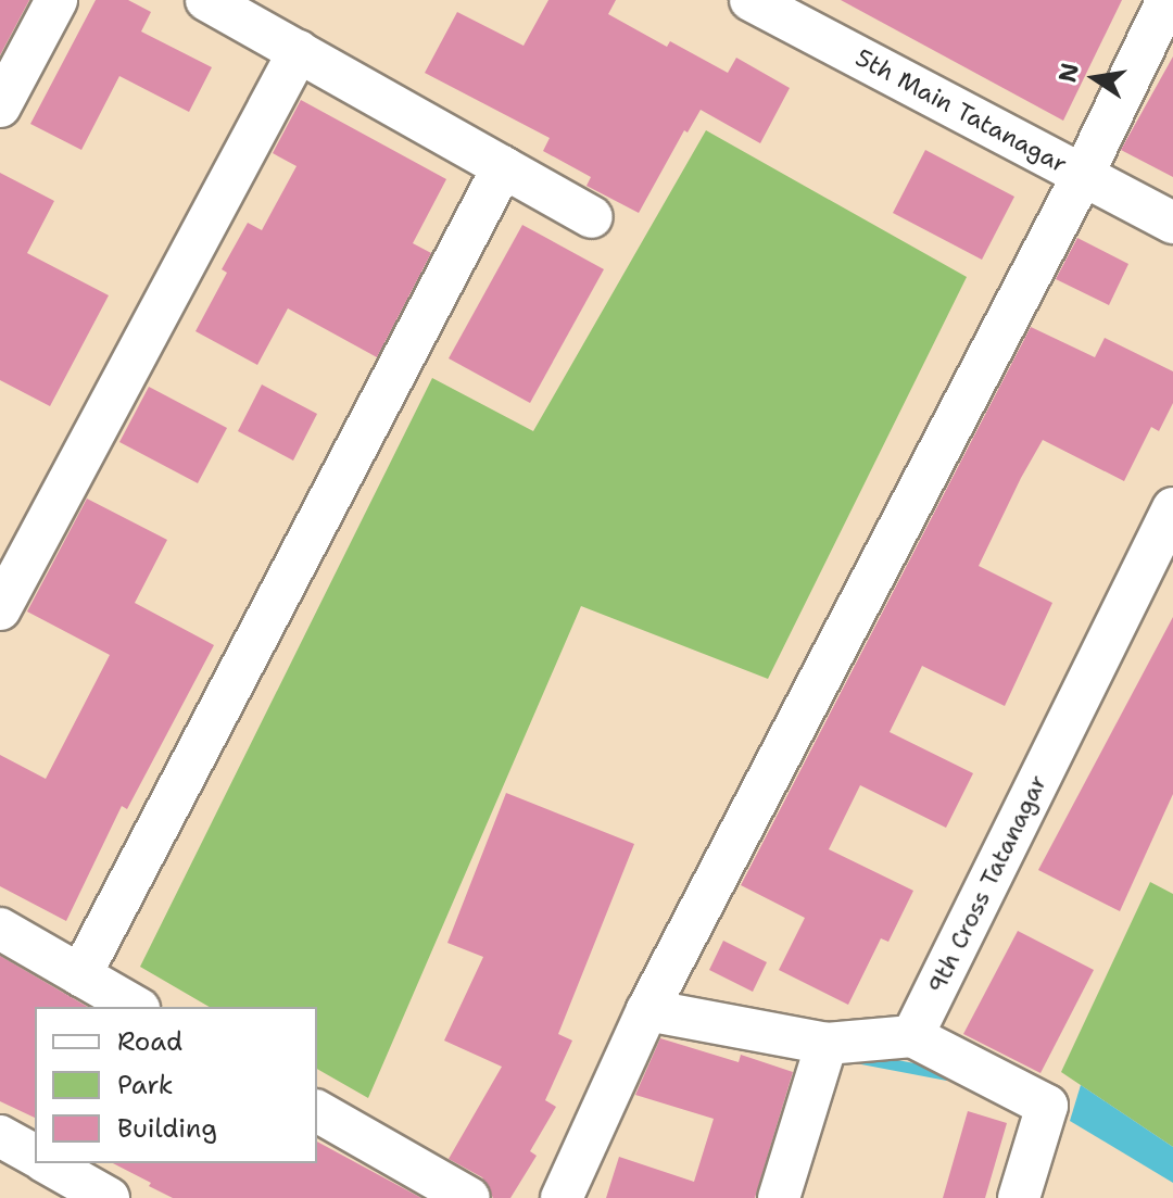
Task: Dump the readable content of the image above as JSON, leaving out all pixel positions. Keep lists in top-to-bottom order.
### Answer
{
  "streets": {
    "street": ["5th Main Tatanagar", "9th Cross Tatanagar"]
  },
  "legend": ["Road", "Park", "Building"],
  "north": "left"
}
